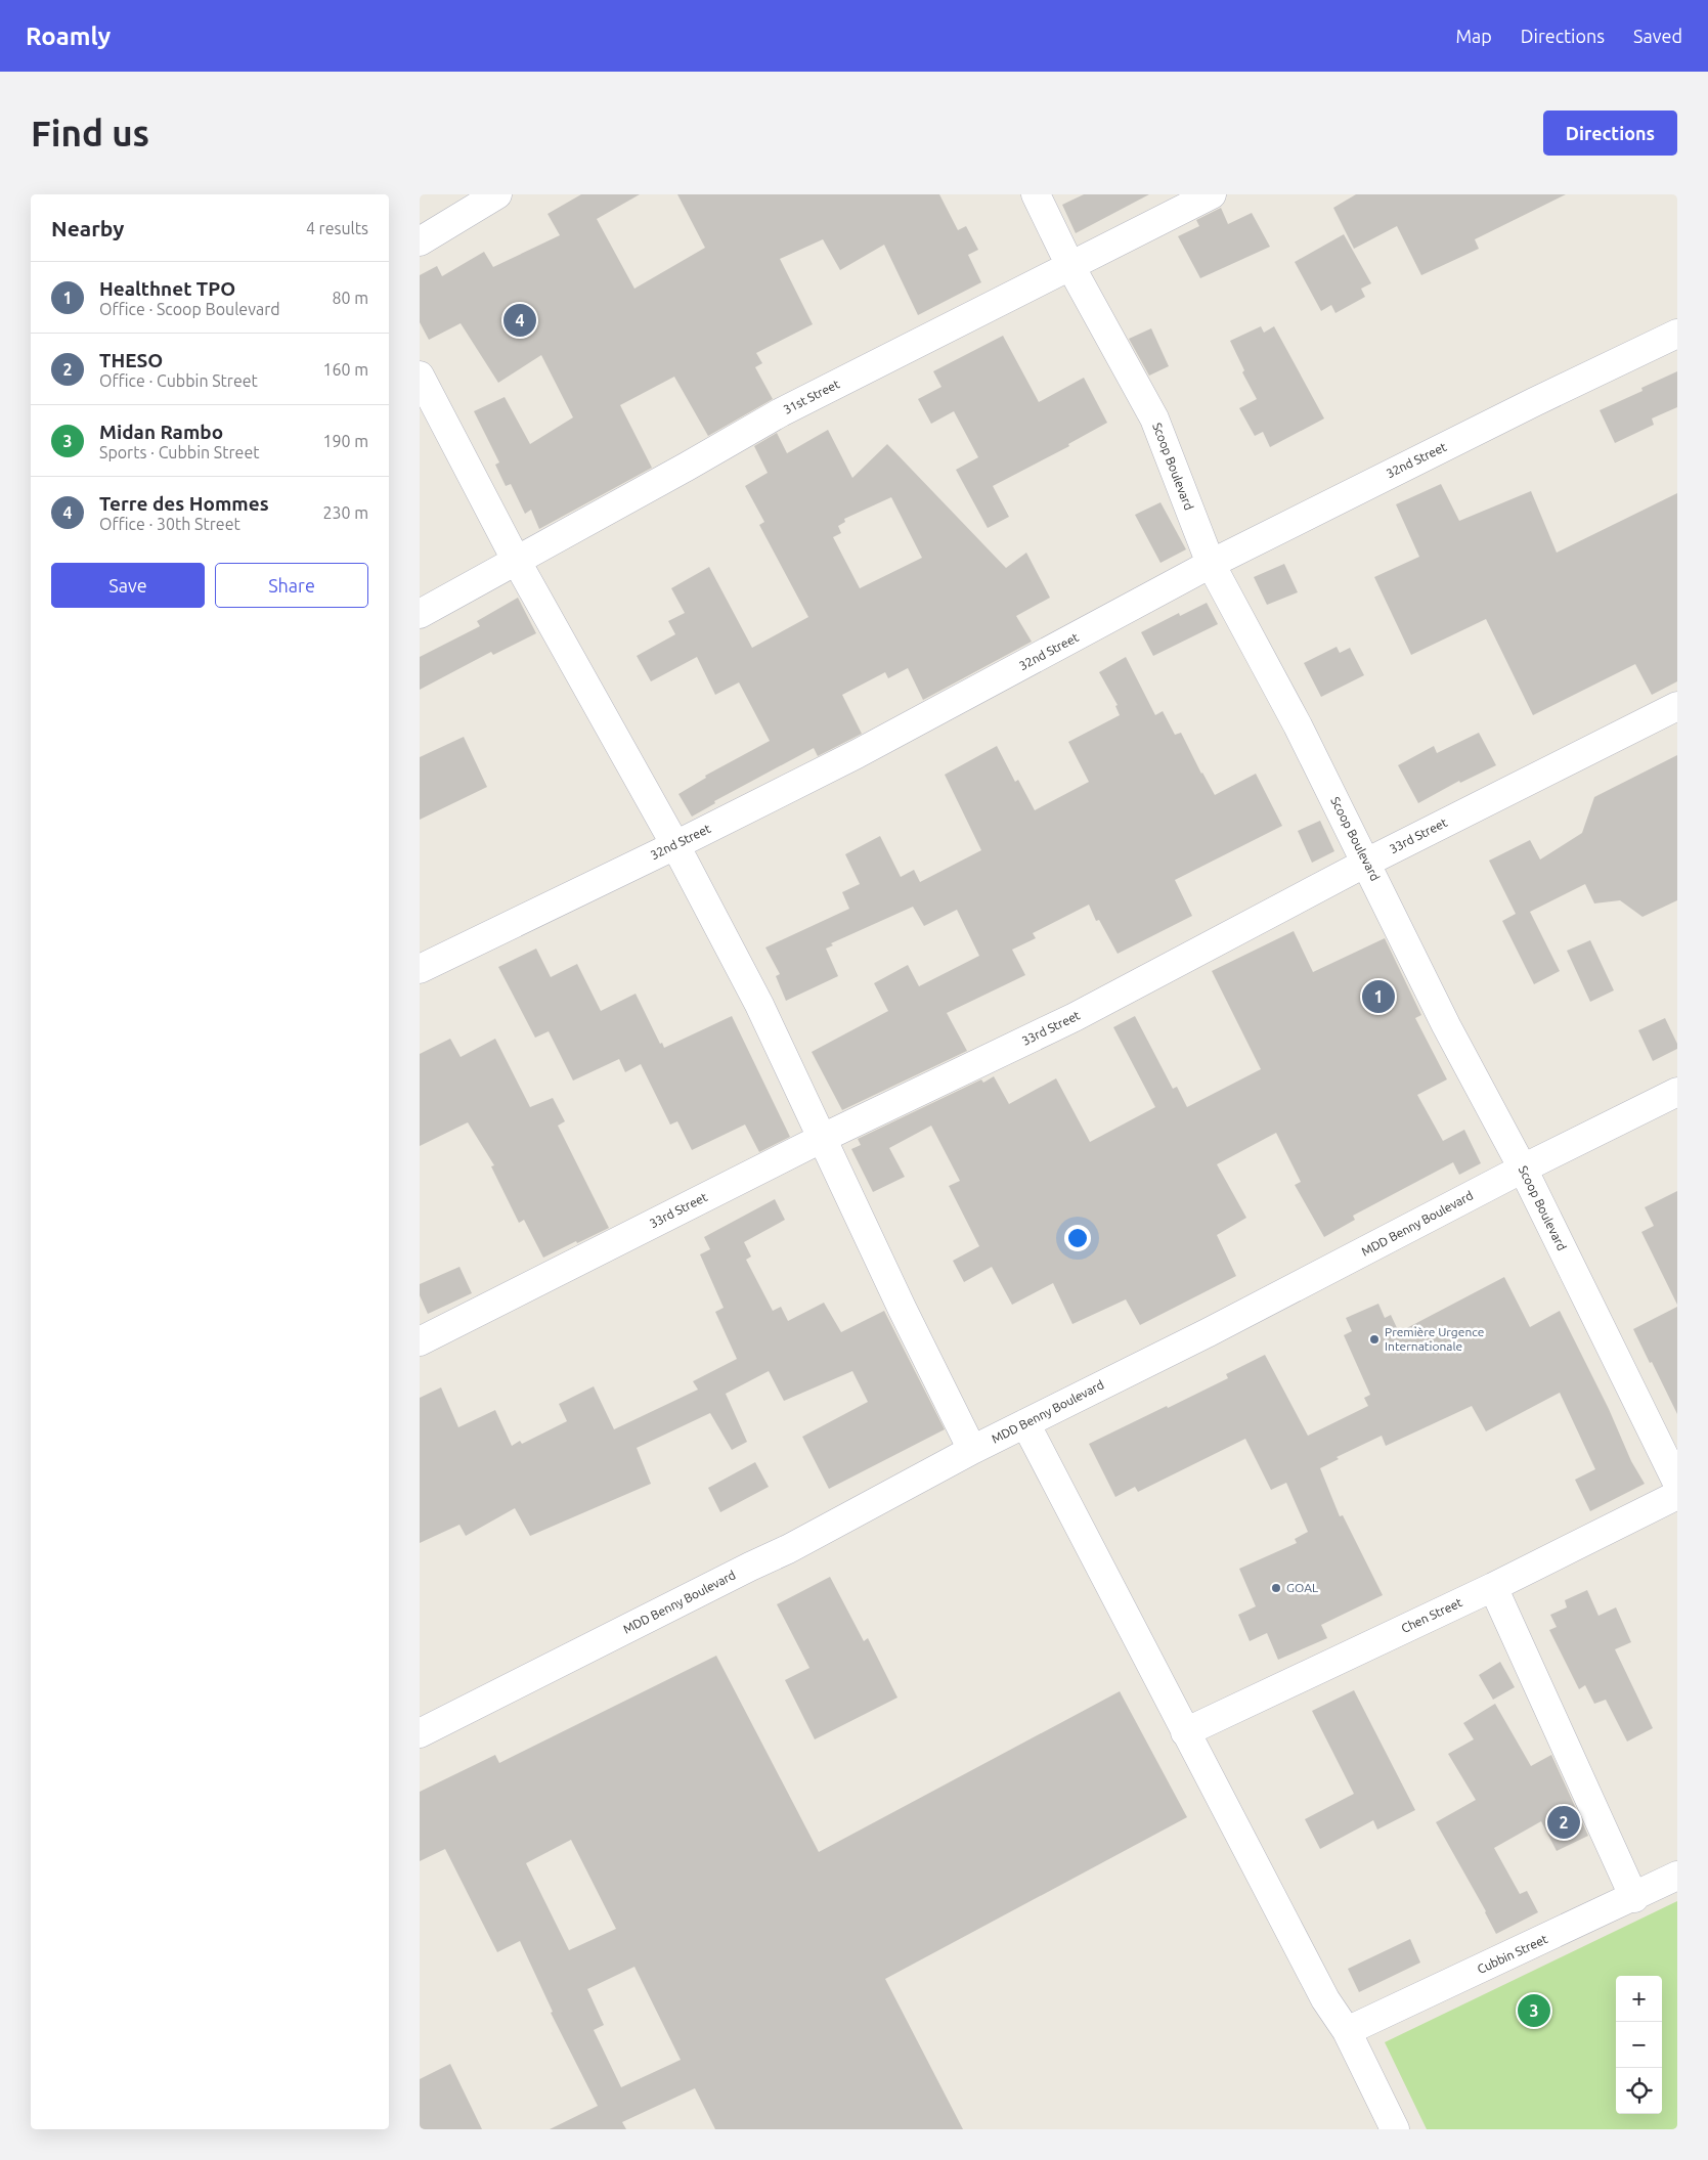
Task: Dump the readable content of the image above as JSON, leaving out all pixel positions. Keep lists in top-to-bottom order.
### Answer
{
  "streets": {
    "street": [
      "31st Street",
      "32nd Street",
      "Scoop Boulevard",
      "33rd Street",
      "MDD Benny Boulevard",
      "Chen Street",
      "Cubbin Street"
    ]
  },
  "crossings": [
    ["31st Street", "Scoop Boulevard"],
    ["32nd Street", "Scoop Boulevard"],
    ["Scoop Boulevard", "33rd Street"],
    ["Scoop Boulevard", "MDD Benny Boulevard"]
  ],
  "places": ["Première Urgence Internationale", "GOAL"],
  "page": {
    "header": "Roamly",
    "nav": ["Map", "Directions", "Saved"],
    "buttons": [
      "Directions",
      ["Save", "Share"]
    ],
    "title": "Find us",
    "heading": ["Nearby", "4 results"],
    "list": [
      {
        "mark": "1",
        "name": "Healthnet TPO",
        "note": "Office · Scoop Boulevard",
        "value": "80 m"
      },
      {
        "mark": "2",
        "name": "THESO",
        "note": "Office · Cubbin Street",
        "value": "160 m"
      },
      {
        "mark": "3",
        "name": "Midan Rambo",
        "note": "Sports · Cubbin Street",
        "value": "190 m"
      },
      {
        "mark": "4",
        "name": "Terre des Hommes",
        "note": "Office · 30th Street",
        "value": "230 m"
      }
    ],
    "pins": [
      "4",
      "1",
      "2",
      "3"
    ],
    "map_buttons": ["+", "−"]
  }
}
